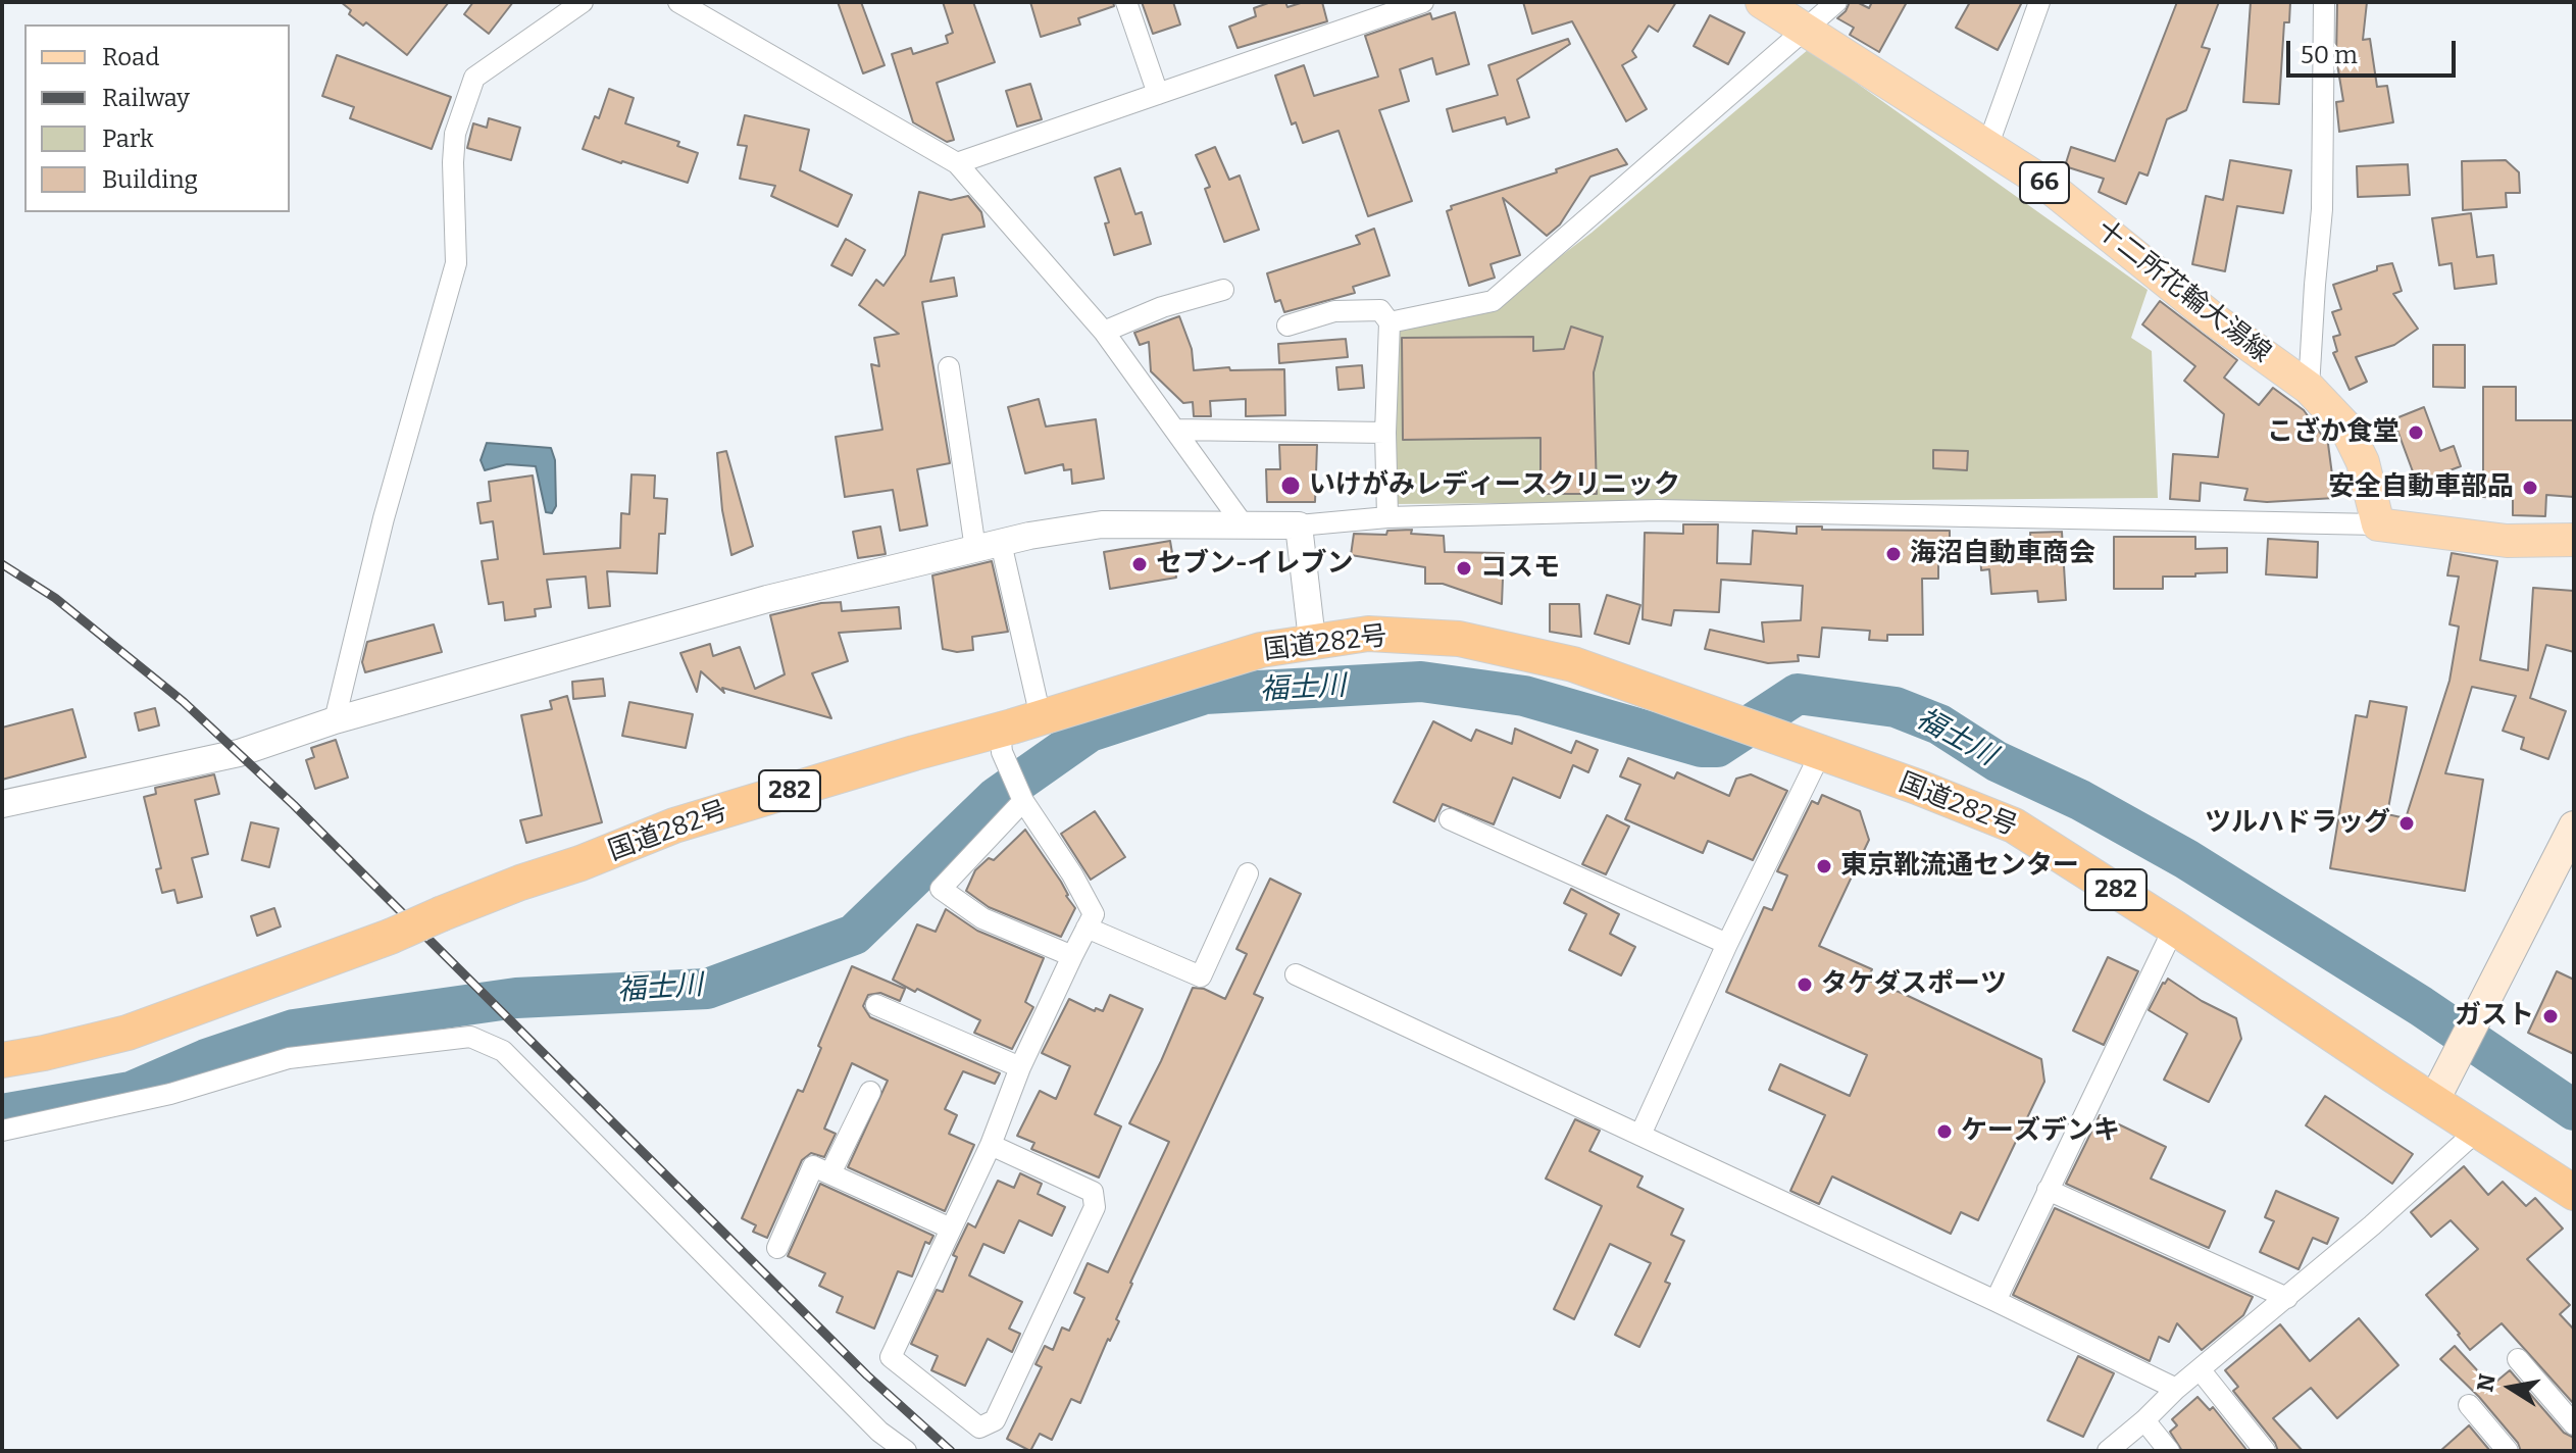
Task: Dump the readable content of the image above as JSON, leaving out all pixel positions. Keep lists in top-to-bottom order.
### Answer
{
  "streets": {
    "highway": ["国道282号", "282"],
    "main road": ["66", "十二所花輪大湯線"]
  },
  "water": ["福士川"],
  "places": [
    "こざか食堂",
    "いけがみレディースクリニック",
    "安全自動車部品",
    "海沼自動車商会",
    "セブン-イレブン",
    "コスモ",
    "ツルハドラッグ",
    "東京靴流通センター",
    "タケダスポーツ",
    "ガスト",
    "ケーズデンキ"
  ],
  "legend": [
    "Road",
    "Railway",
    "Park",
    "Building"
  ],
  "scale_bar": "50 m",
  "north": "left"
}
